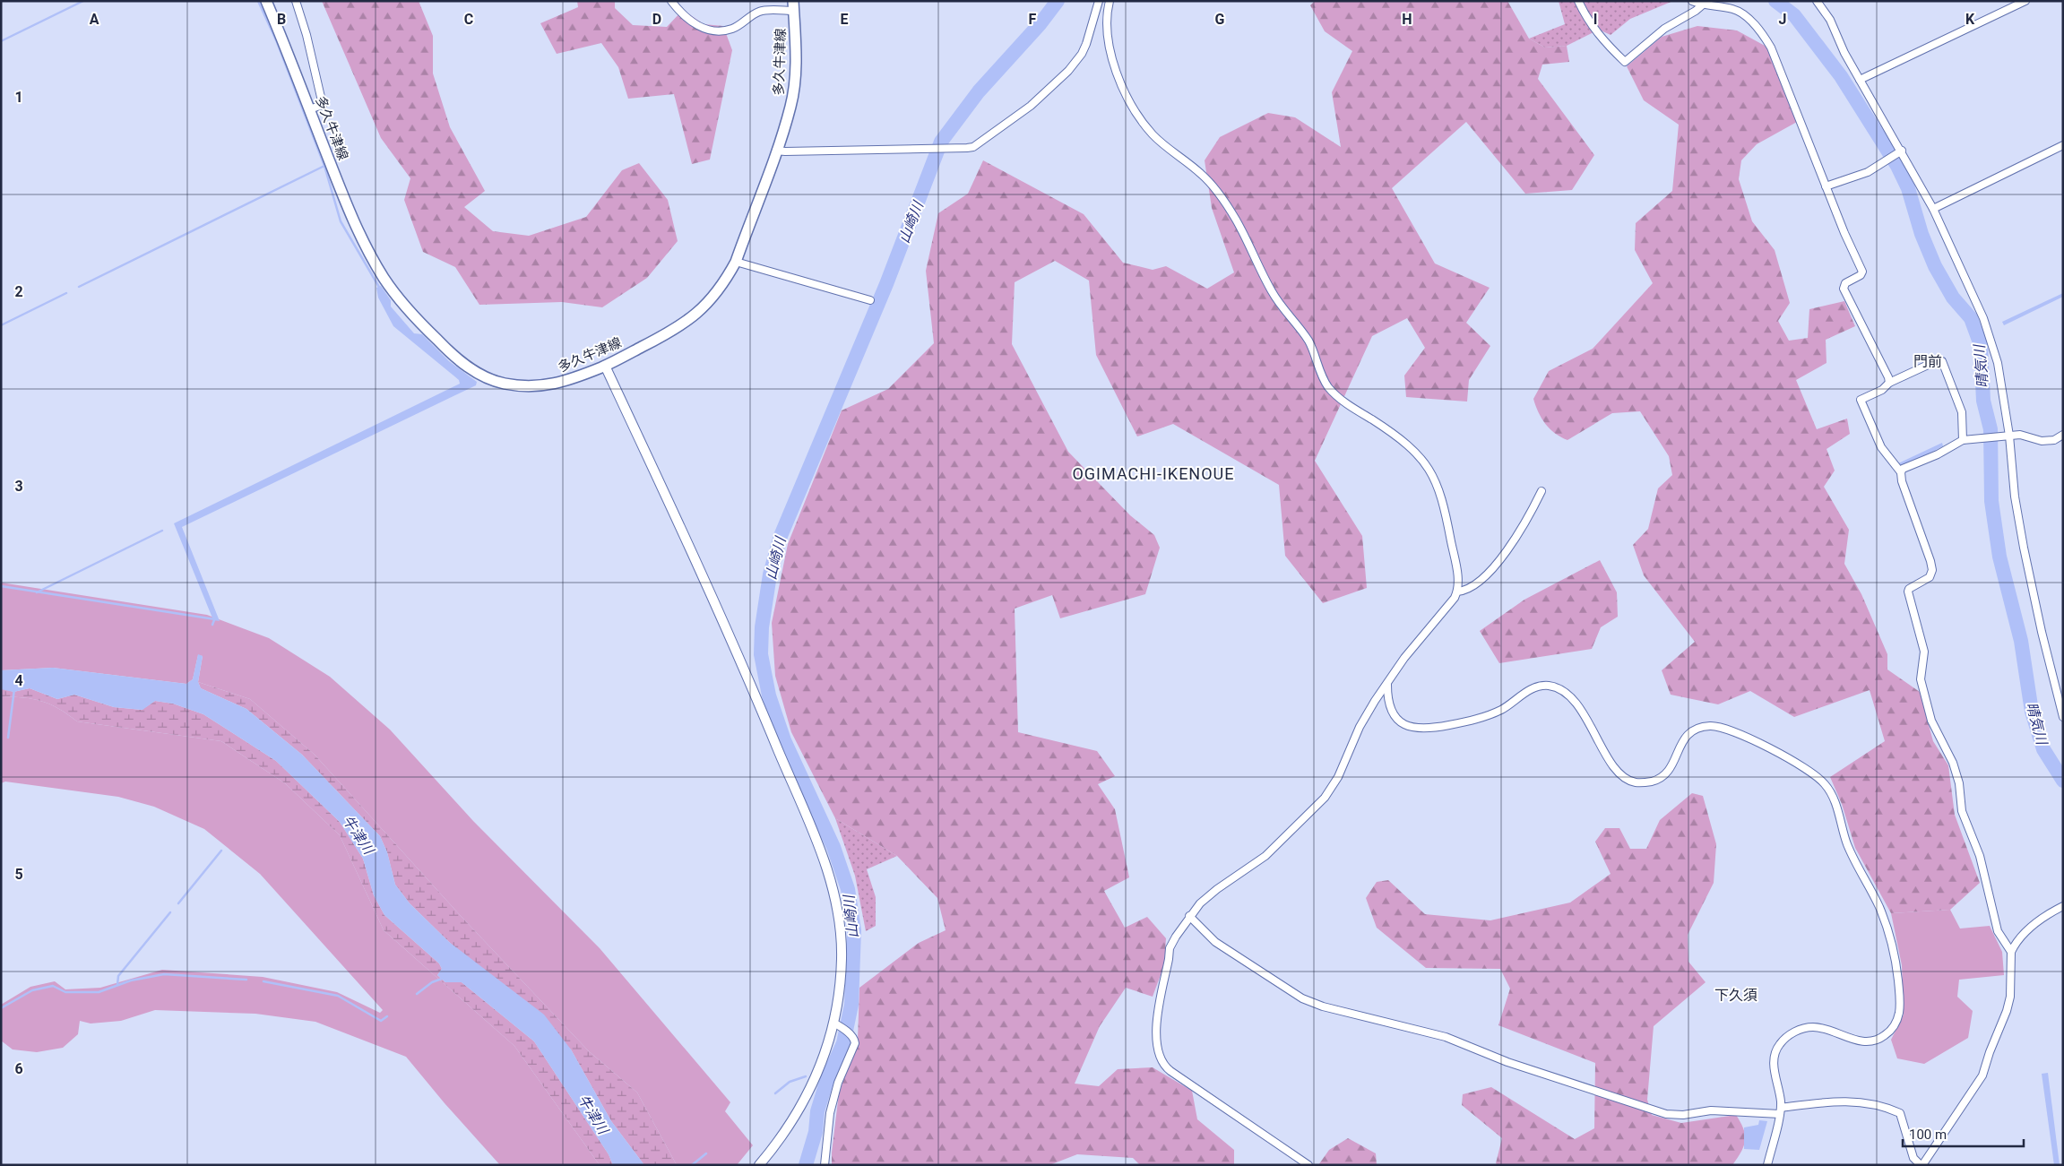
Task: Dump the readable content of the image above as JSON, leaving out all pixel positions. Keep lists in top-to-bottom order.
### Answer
{
  "streets": {
    "main road": ["多久牛津線"]
  },
  "districts": ["門前", "OGIMACHI-IKENOUE", "下久須"],
  "water": ["山崎川", "晴気川", "牛津川"],
  "scale_bar": "100 m",
  "grid": {
    "columns": [
      "A",
      "B",
      "C",
      "D",
      "E",
      "F",
      "G",
      "H",
      "I",
      "J",
      "K"
    ],
    "rows": [
      "1",
      "2",
      "3",
      "4",
      "5",
      "6"
    ]
  }
}
